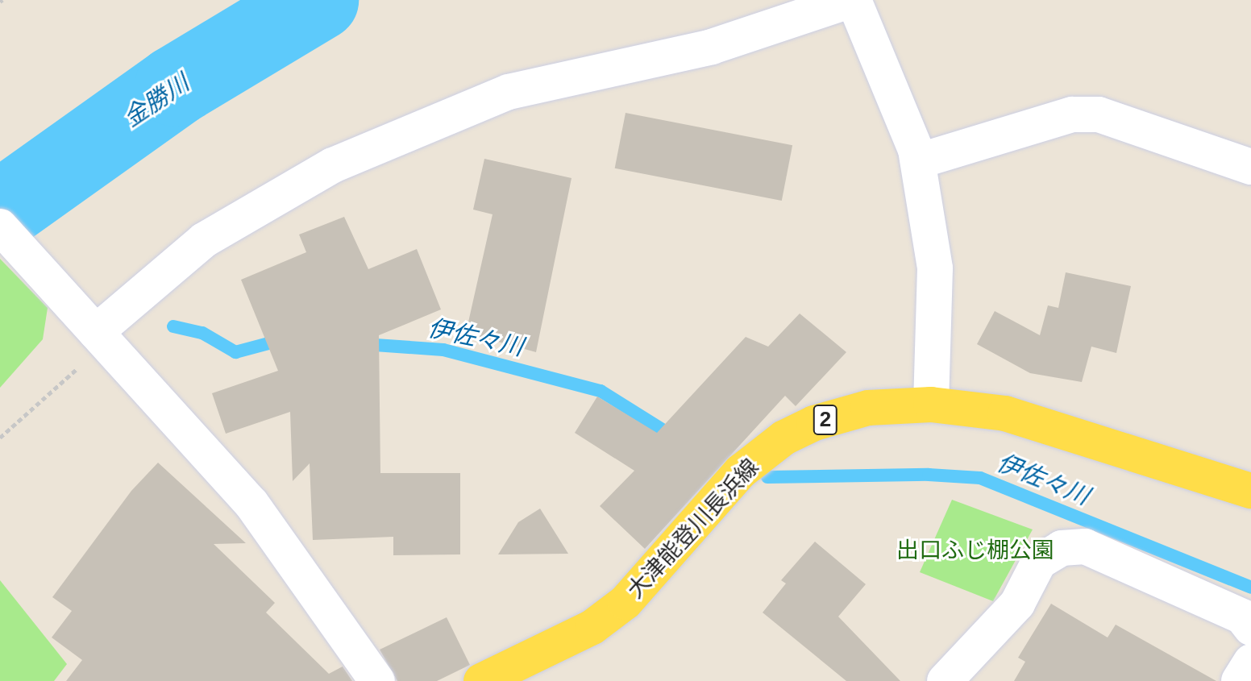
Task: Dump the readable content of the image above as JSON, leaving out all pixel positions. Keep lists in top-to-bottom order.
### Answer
{
  "streets": {
    "main road": ["2", "大津能登川長浜線"]
  },
  "water": ["金勝川", "伊佐々川"],
  "parks": ["出口ふじ棚公園"]
}
